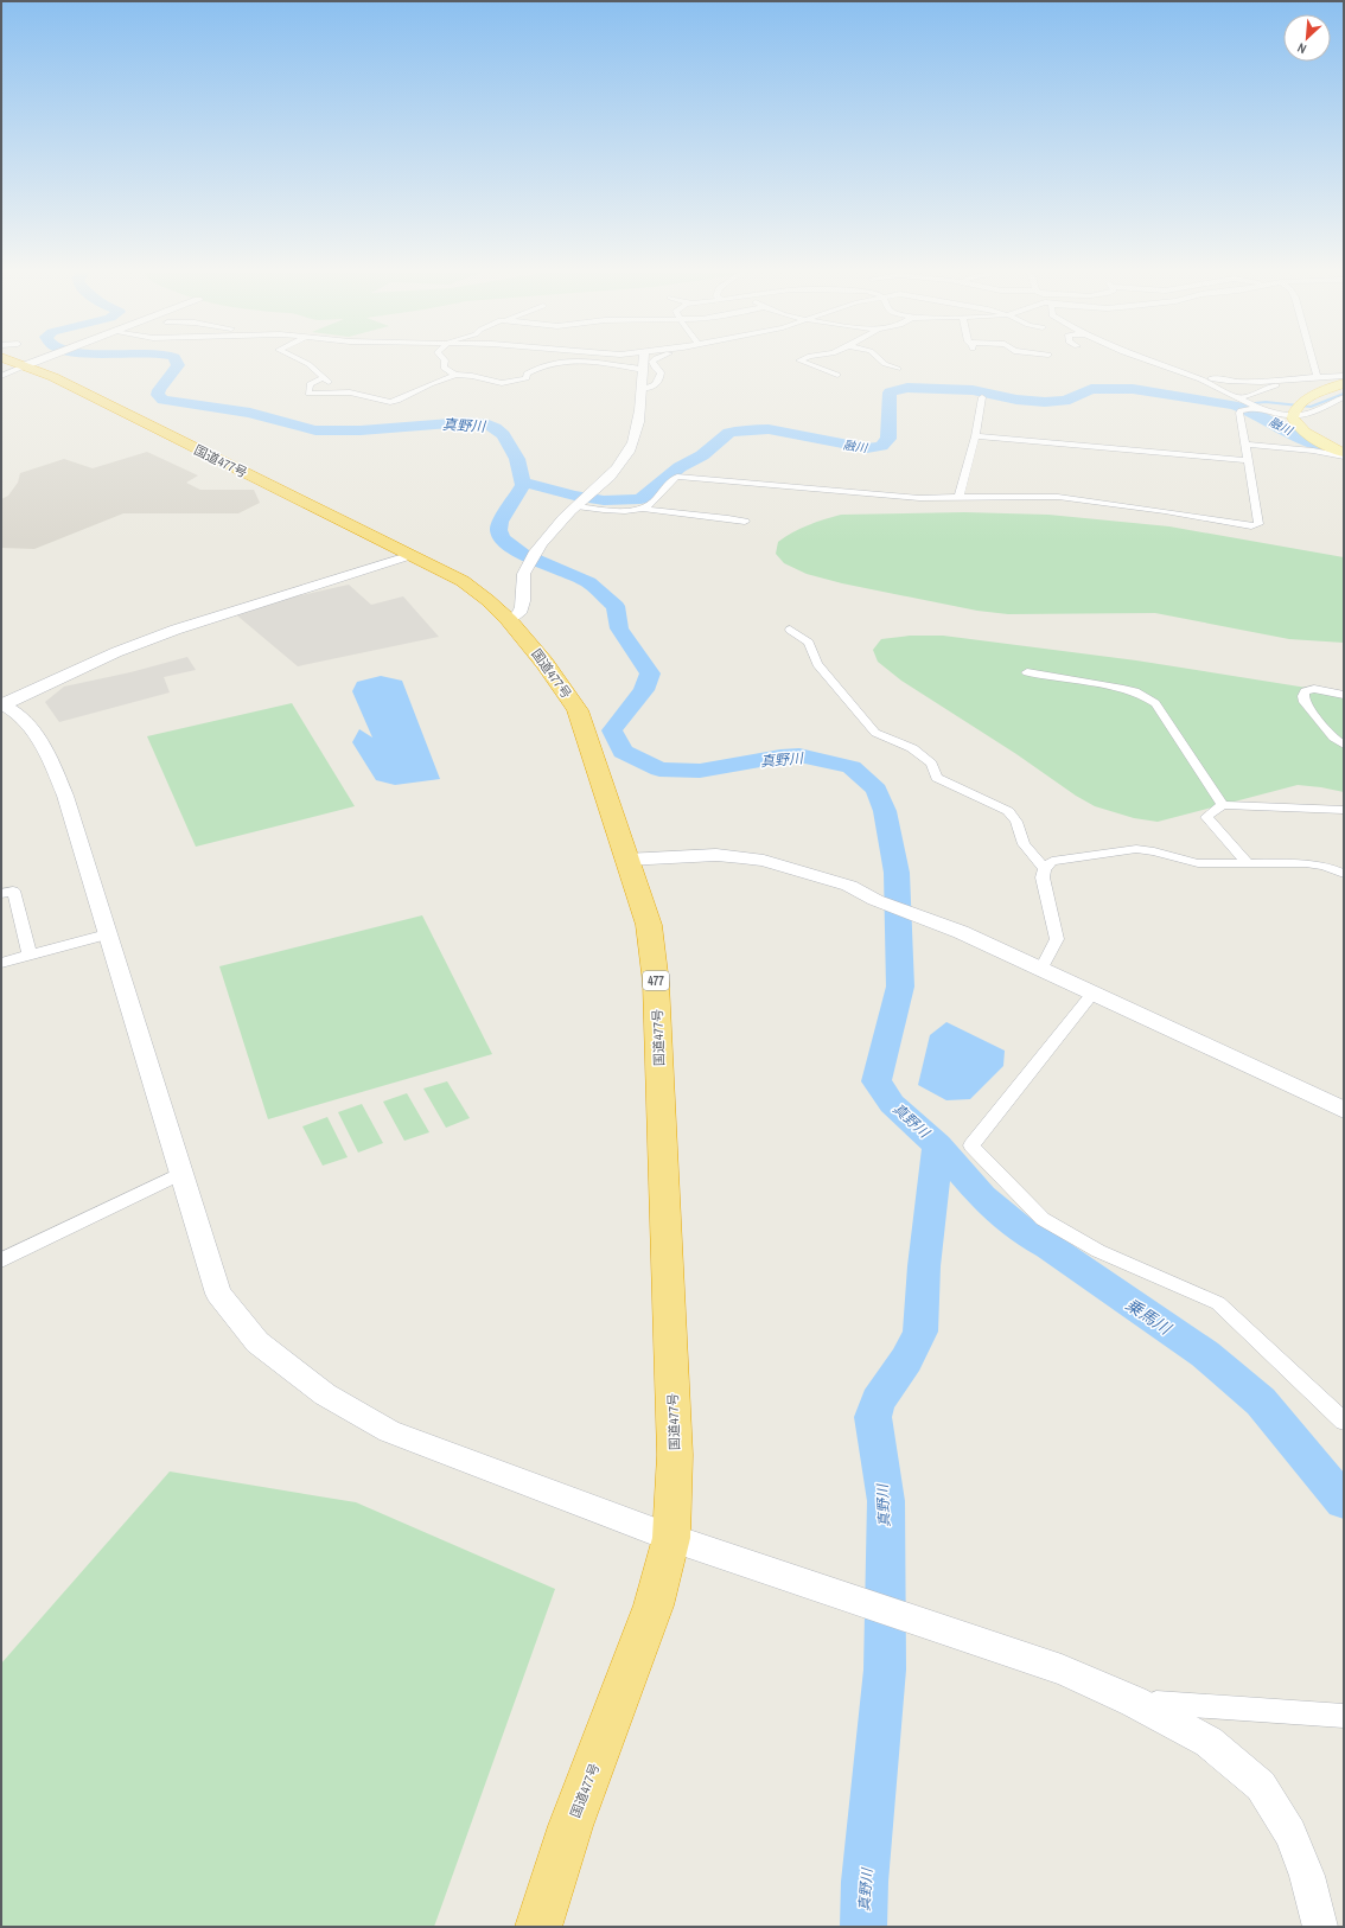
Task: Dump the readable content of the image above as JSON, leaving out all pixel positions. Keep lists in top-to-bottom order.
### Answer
{
  "streets": {
    "highway": ["国道477号", "477"]
  },
  "water": ["真野川", "融川", "乗馬川"],
  "north": "bottom left"
}
